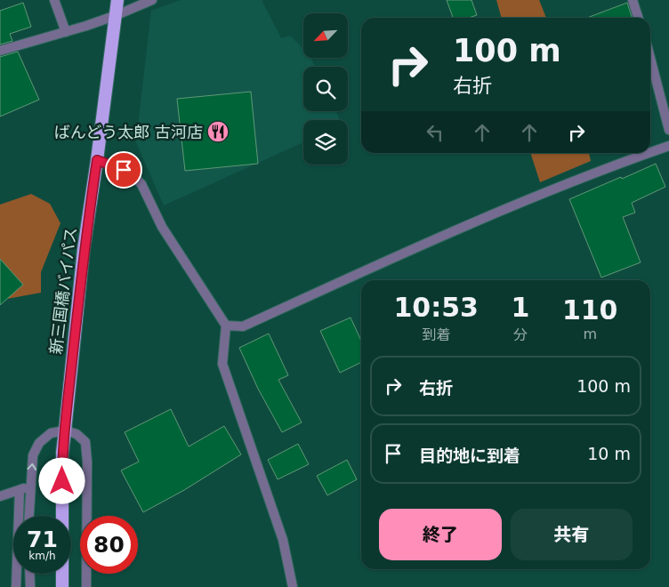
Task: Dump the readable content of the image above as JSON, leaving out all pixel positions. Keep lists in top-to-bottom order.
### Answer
{
  "streets": {
    "highway": ["新三国橋バイパス"]
  },
  "places": {
    "restaurant": ["ばんどう太郎 古河店"]
  },
  "north": "bottom left",
  "page": {
    "turn": ["100 m", "右折"],
    "eta": [
      "10:53",
      "到着",
      "1",
      "分",
      "110",
      "m"
    ],
    "list": [
      {
        "name": "右折",
        "value": "100 m"
      },
      {
        "name": "目的地に到着",
        "value": "10 m"
      }
    ],
    "buttons": ["終了", "共有"],
    "speed": "71 km/h",
    "limit": "80"
  }
}
